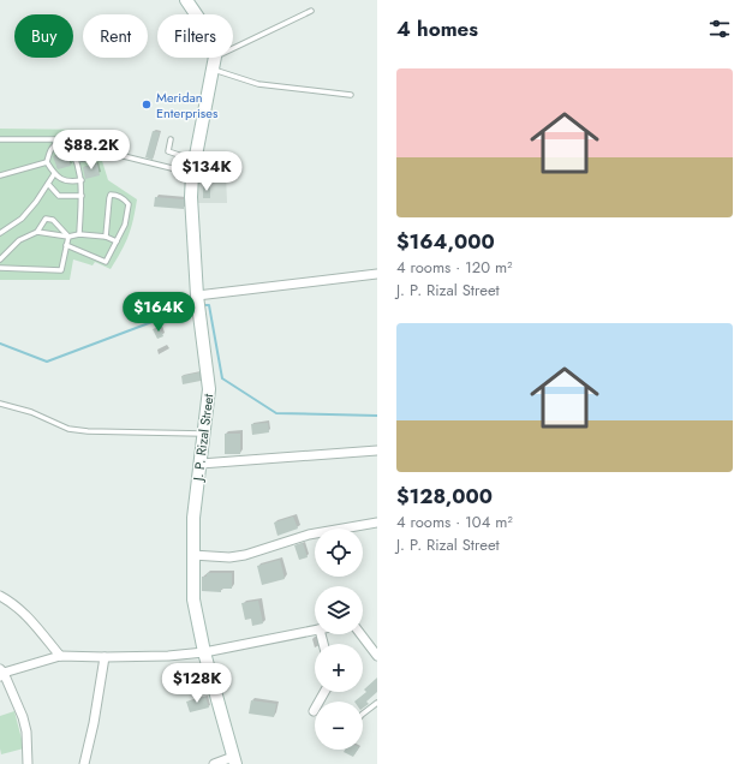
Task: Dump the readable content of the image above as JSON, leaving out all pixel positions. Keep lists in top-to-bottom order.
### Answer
{
  "streets": {
    "main road": ["J. P. Rizal Street"]
  },
  "places": ["Meridan Enterprises"],
  "page": {
    "heading": "4 homes",
    "chip": ["Buy", "Rent", "Filters"],
    "list": [
      {
        "name": "$164,000",
        "note": "4 rooms · 120 m² · J. P. Rizal Street"
      },
      {
        "name": "$128,000",
        "note": "4 rooms · 104 m² · J. P. Rizal Street"
      }
    ],
    "price": [
      "$88.2K",
      "$134K",
      "$164K",
      "$128K"
    ],
    "map_buttons": ["+", "−"]
  }
}
